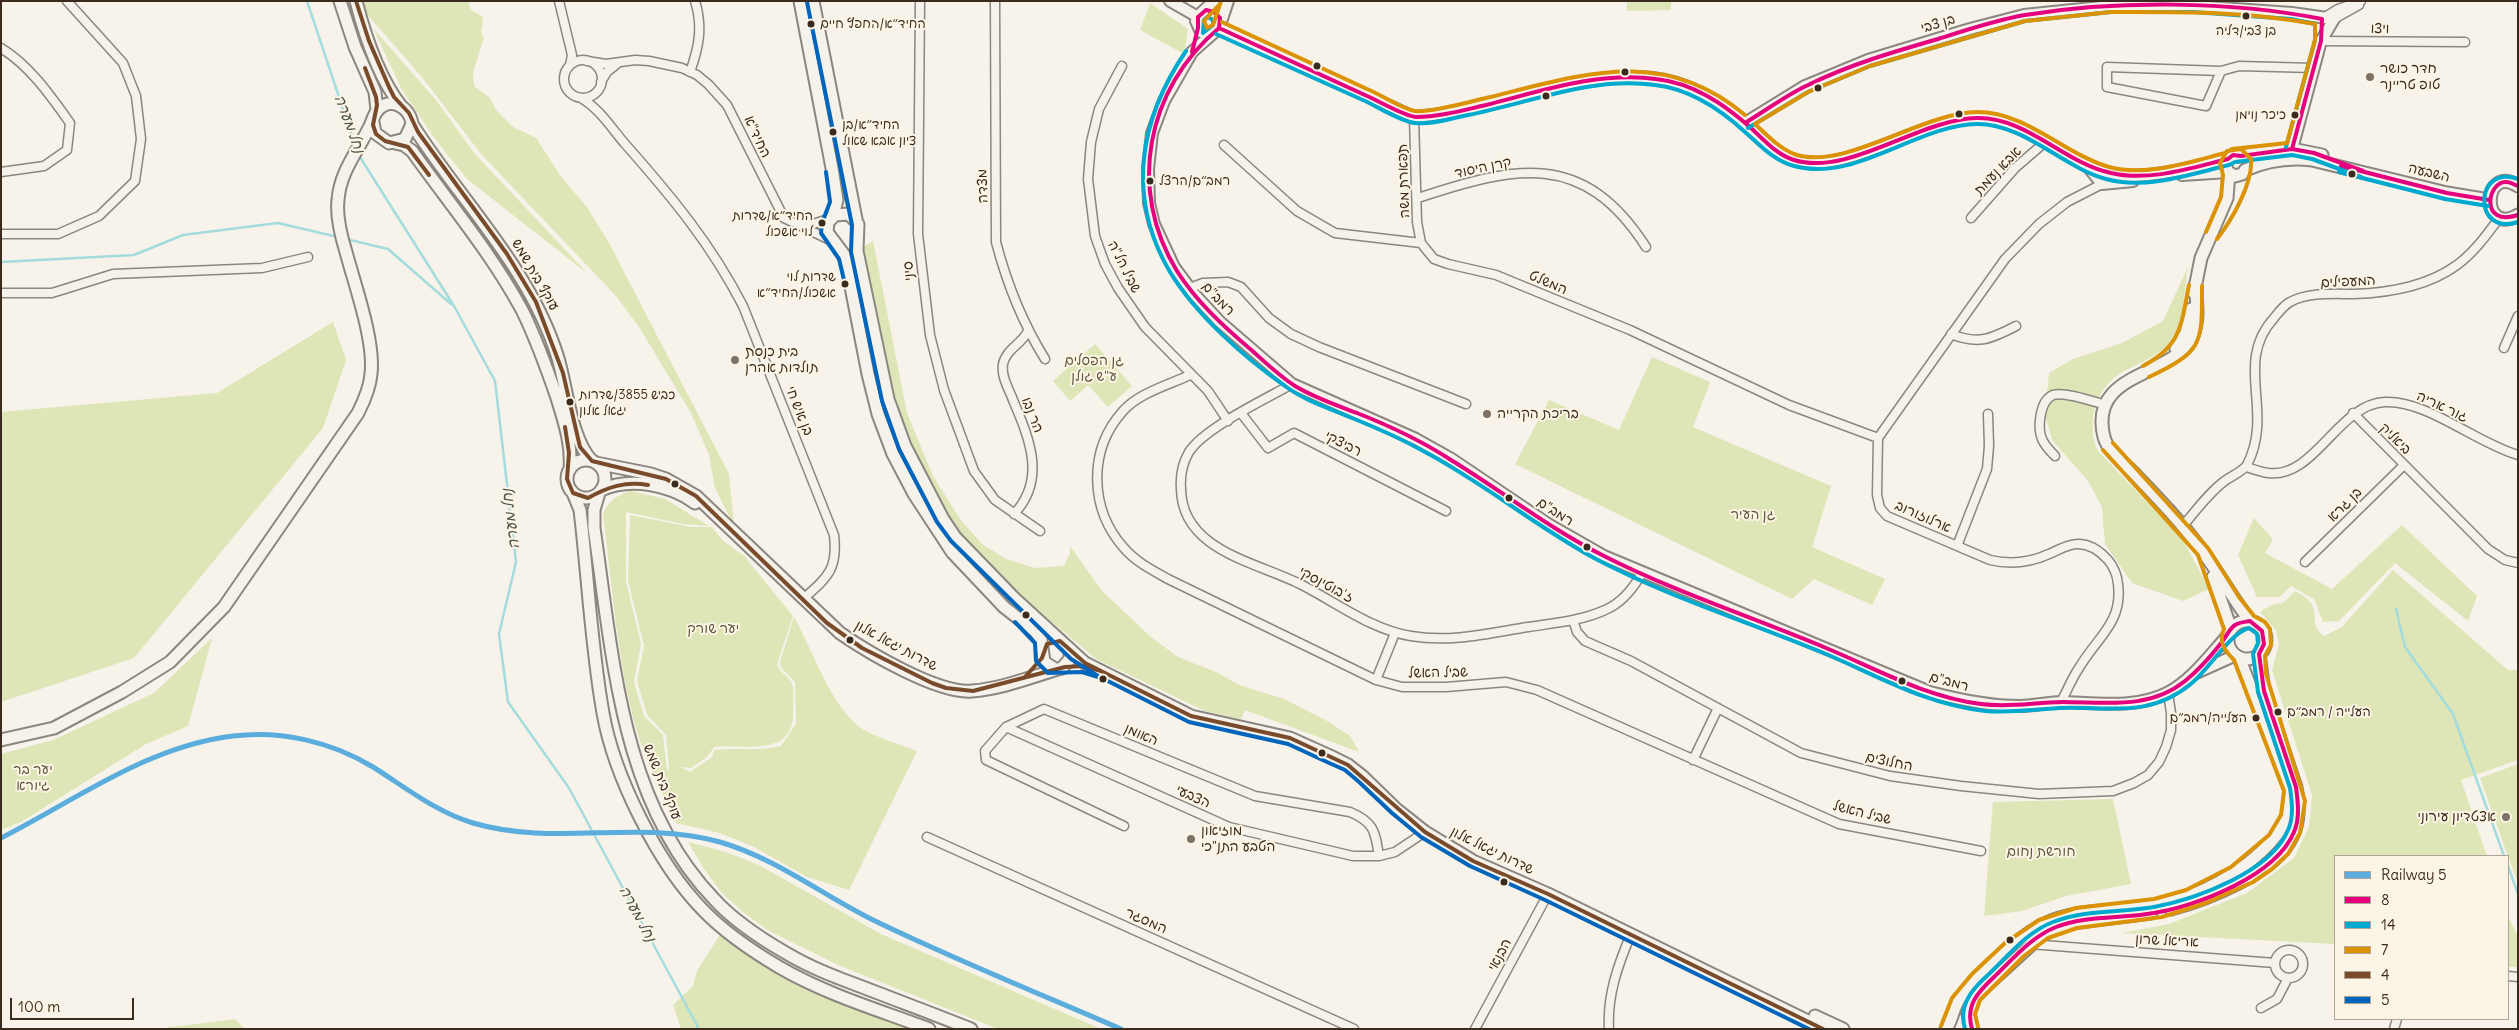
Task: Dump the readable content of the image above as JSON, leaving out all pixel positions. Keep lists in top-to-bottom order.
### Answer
{
  "streets": {
    "main road": ["השבעה", "עוקף בית שמש", "שדרות יגאל אלון"],
    "street": [
      "בן צבי",
      "ויצו",
      "החיד\"א",
      "קרן היסוד",
      "אבא נעמת",
      "תפארת משה",
      "מצדה",
      "שביל הל\"ה",
      "סיני",
      "המעפילים",
      "המשלט",
      "רמב\"ם",
      "גור אריה",
      "בן איש חי",
      "הר נבו",
      "ביאליק",
      "רביצקי",
      "בן גרא",
      "ארלוזורוב",
      "ז'בוטינסקי",
      "שביל האשל",
      "האומן",
      "החלוצים",
      "הצבעי",
      "המסגר",
      "אריאל שרון",
      "הבנאי"
    ]
  },
  "crossings": [
    ["החיד\"א", "בן איש חי"],
    ["החיד\"א", "שדרות יגאל אלון"],
    ["קרן היסוד", "תפארת משה"],
    ["תפארת משה", "המשלט"],
    ["מצדה", "הר נבו"],
    ["שביל הל\"ה", "ז'בוטינסקי"],
    ["שביל הל\"ה", "שביל האשל"],
    ["סיני", "הר נבו"],
    ["עוקף בית שמש", "שדרות יגאל אלון"],
    ["המשלט", "ארלוזורוב"],
    ["רמב\"ם", "ארלוזורוב"],
    ["רמב\"ם", "ז'בוטינסקי"],
    ["רמב\"ם", "החלוצים"],
    ["גור אריה", "ביאליק"],
    ["בן איש חי", "שדרות יגאל אלון"],
    ["ביאליק", "בן גרא"],
    ["רביצקי", "ז'בוטינסקי"],
    ["ז'בוטינסקי", "החלוצים"],
    ["שדרות יגאל אלון", "הבנאי"],
    ["האומן", "הצבעי"]
  ],
  "water": ["נחל מערה"],
  "parks": [
    "גן הפסלים ע\"ש גולן",
    "גן העיר",
    "יער שורק",
    "יער בר גיורא",
    "חורשת נחום"
  ],
  "places": [
    "בן צבי/דליה",
    "החיד״א/החפץ חיים",
    "חדר כושר טופ טריינר",
    "כיכר נוימן",
    "החיד״א/בן ציון אבא שאול",
    "רמב״ם/הרצל",
    "החיד״א/שדרות לוי אשכול",
    "שדרות לוי אשכול/החיד״א",
    "בית כנסת תולדות אהרן",
    "כביש 3855/שדרות יגאל אלון",
    "בריכת הקרייה",
    "העלייה / רמב״ם",
    "העלייה/רמב״ם",
    "אצטדיון עירוני",
    "מוזיאון הטבע התנ\"כי"
  ],
  "lines": [
    "transit line 7",
    "transit line 4",
    "transit line 5",
    "transit line 8",
    "transit line 14",
    "rail line 5"
  ],
  "legend": [
    "Railway 5",
    "8",
    "14",
    "7",
    "4",
    "5"
  ],
  "scale_bar": "100 m"
}
